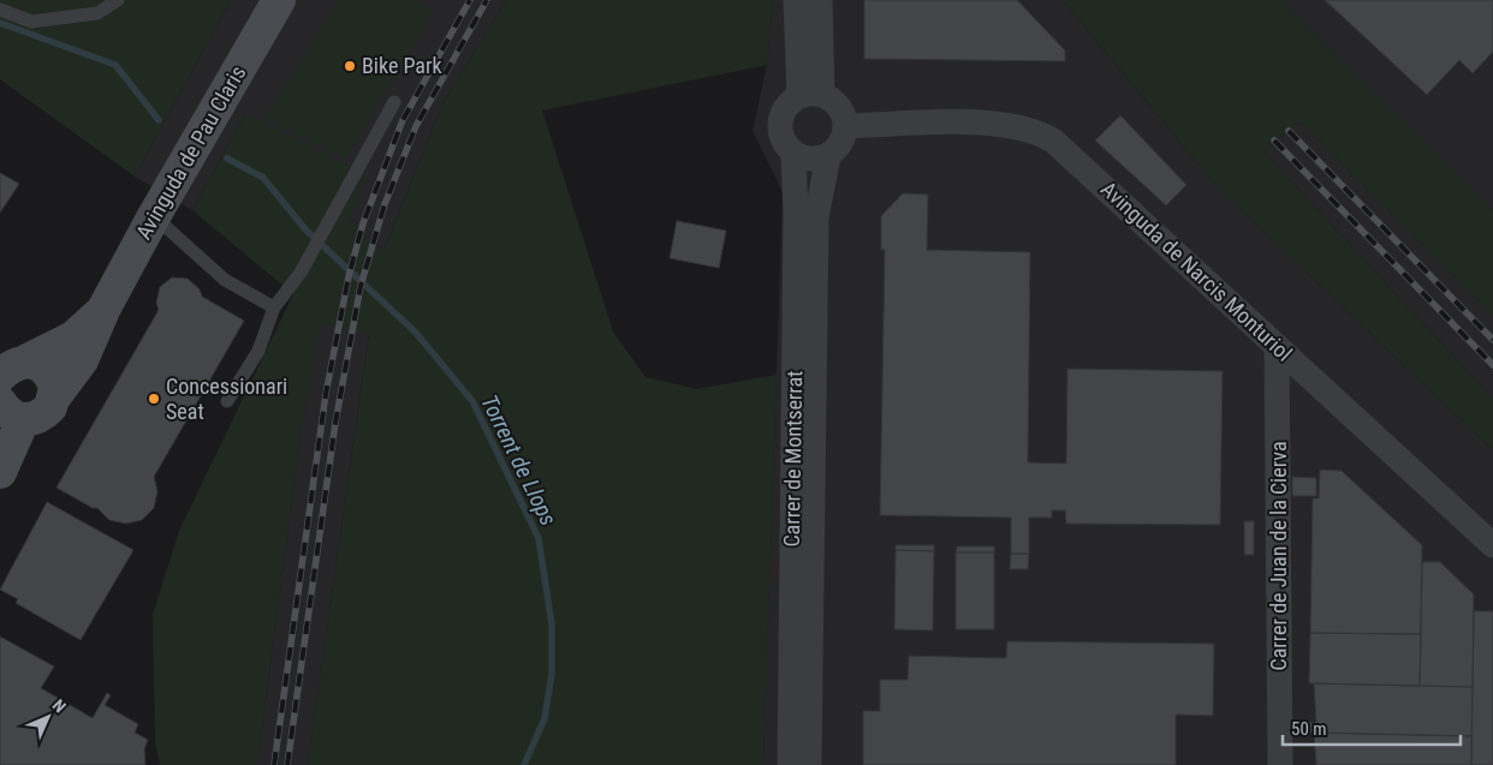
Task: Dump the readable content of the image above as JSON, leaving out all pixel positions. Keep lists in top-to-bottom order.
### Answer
{
  "streets": {
    "main road": ["Avinguda de Pau Claris"],
    "street": ["Avinguda de Narcis Monturiol", "Carrer de Montserrat", "Carrer de Juan de la Cierva"]
  },
  "crossings": [
    ["Avinguda de Narcis Monturiol", "Carrer de Montserrat"],
    ["Avinguda de Narcis Monturiol", "Carrer de Juan de la Cierva"]
  ],
  "water": ["Torrent de Llops"],
  "places": ["Bike Park", "Concessionari Seat"],
  "scale_bar": "50 m",
  "north": "top right"
}
